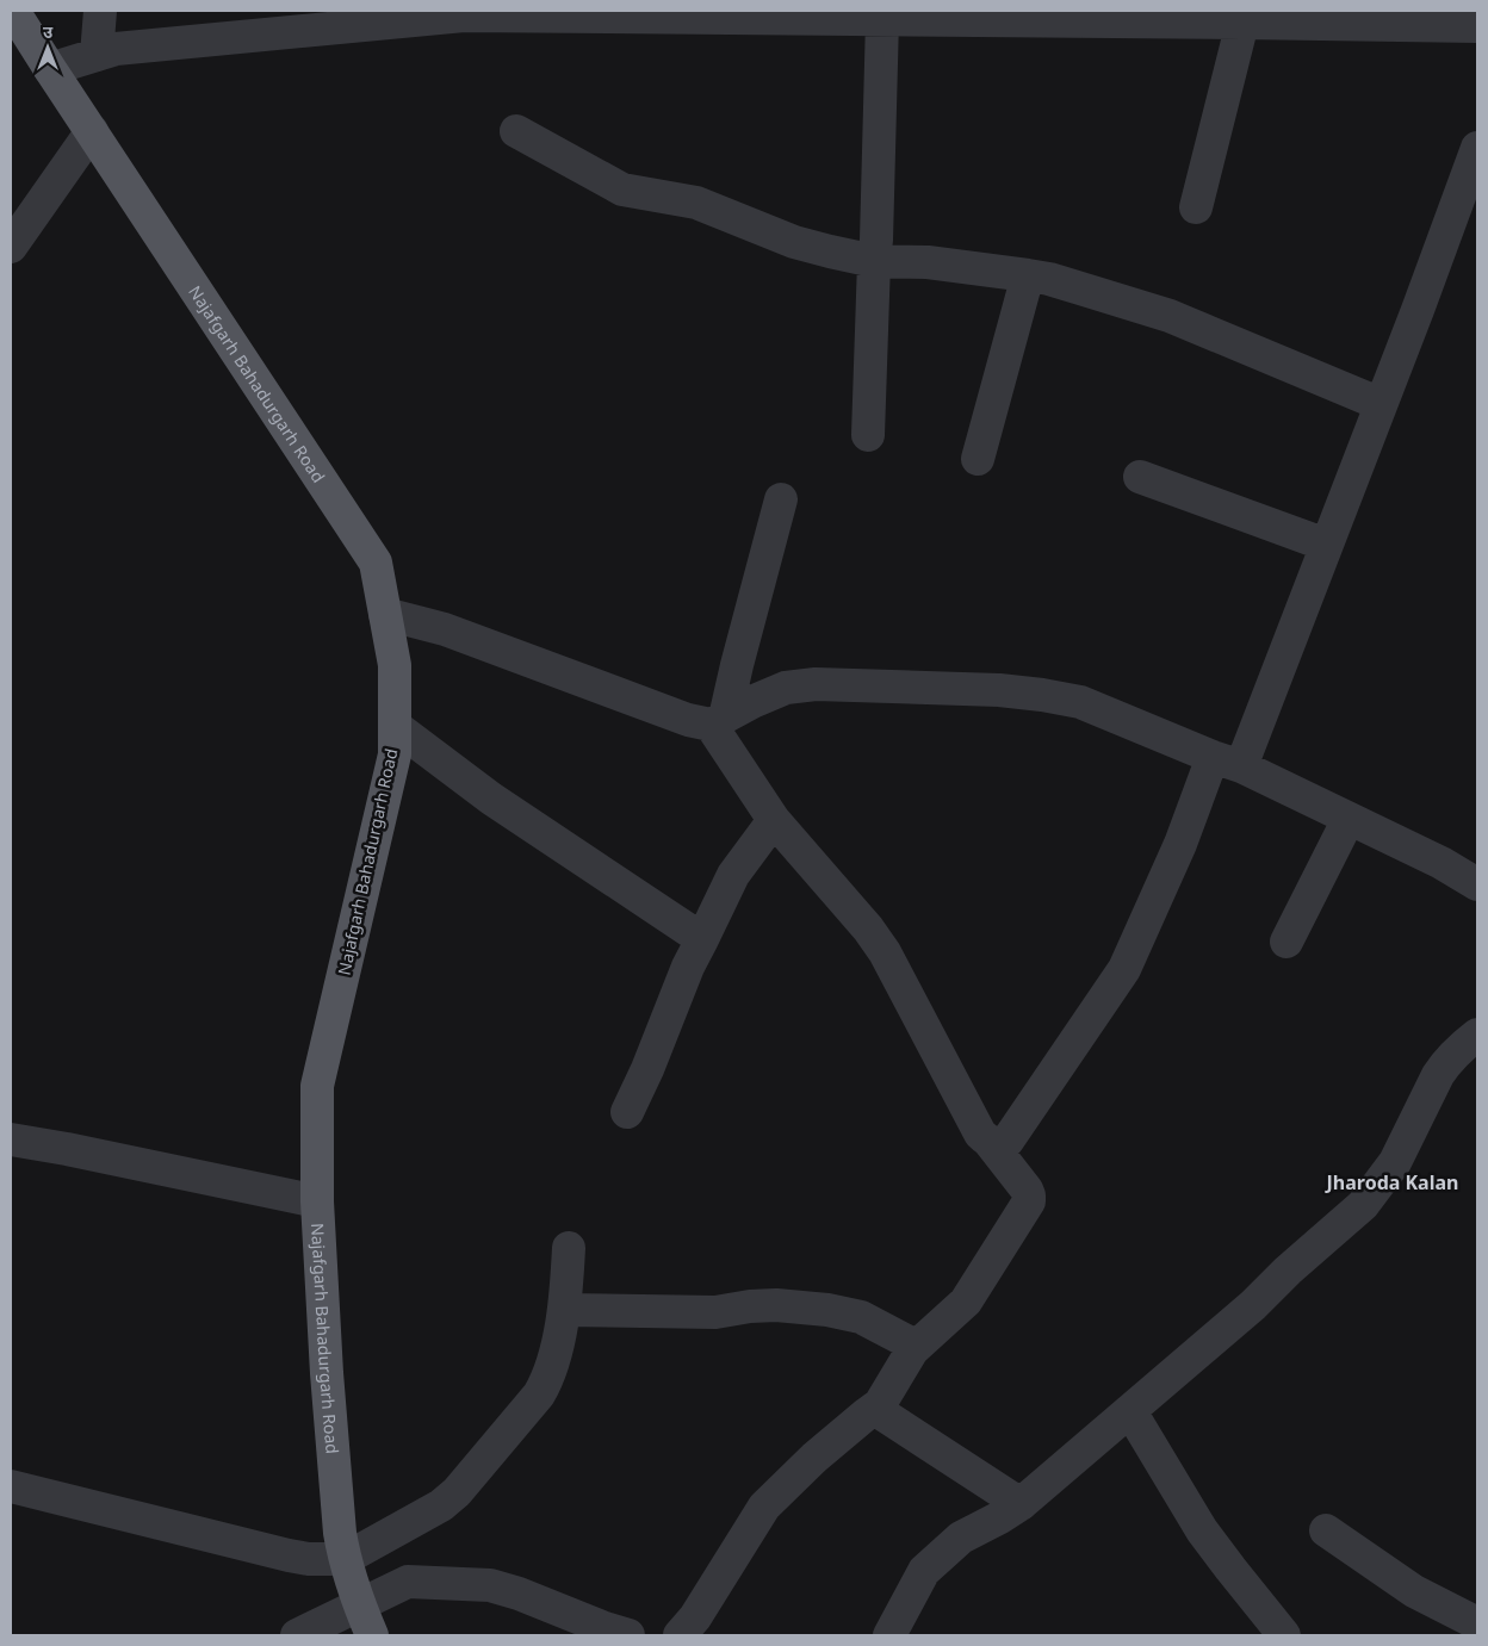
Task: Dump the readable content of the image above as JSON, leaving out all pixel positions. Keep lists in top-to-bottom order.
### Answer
{
  "streets": {
    "main road": ["Najafgarh Bahadurgarh Road"]
  },
  "districts": ["Jharoda Kalan"],
  "north": "top"
}
